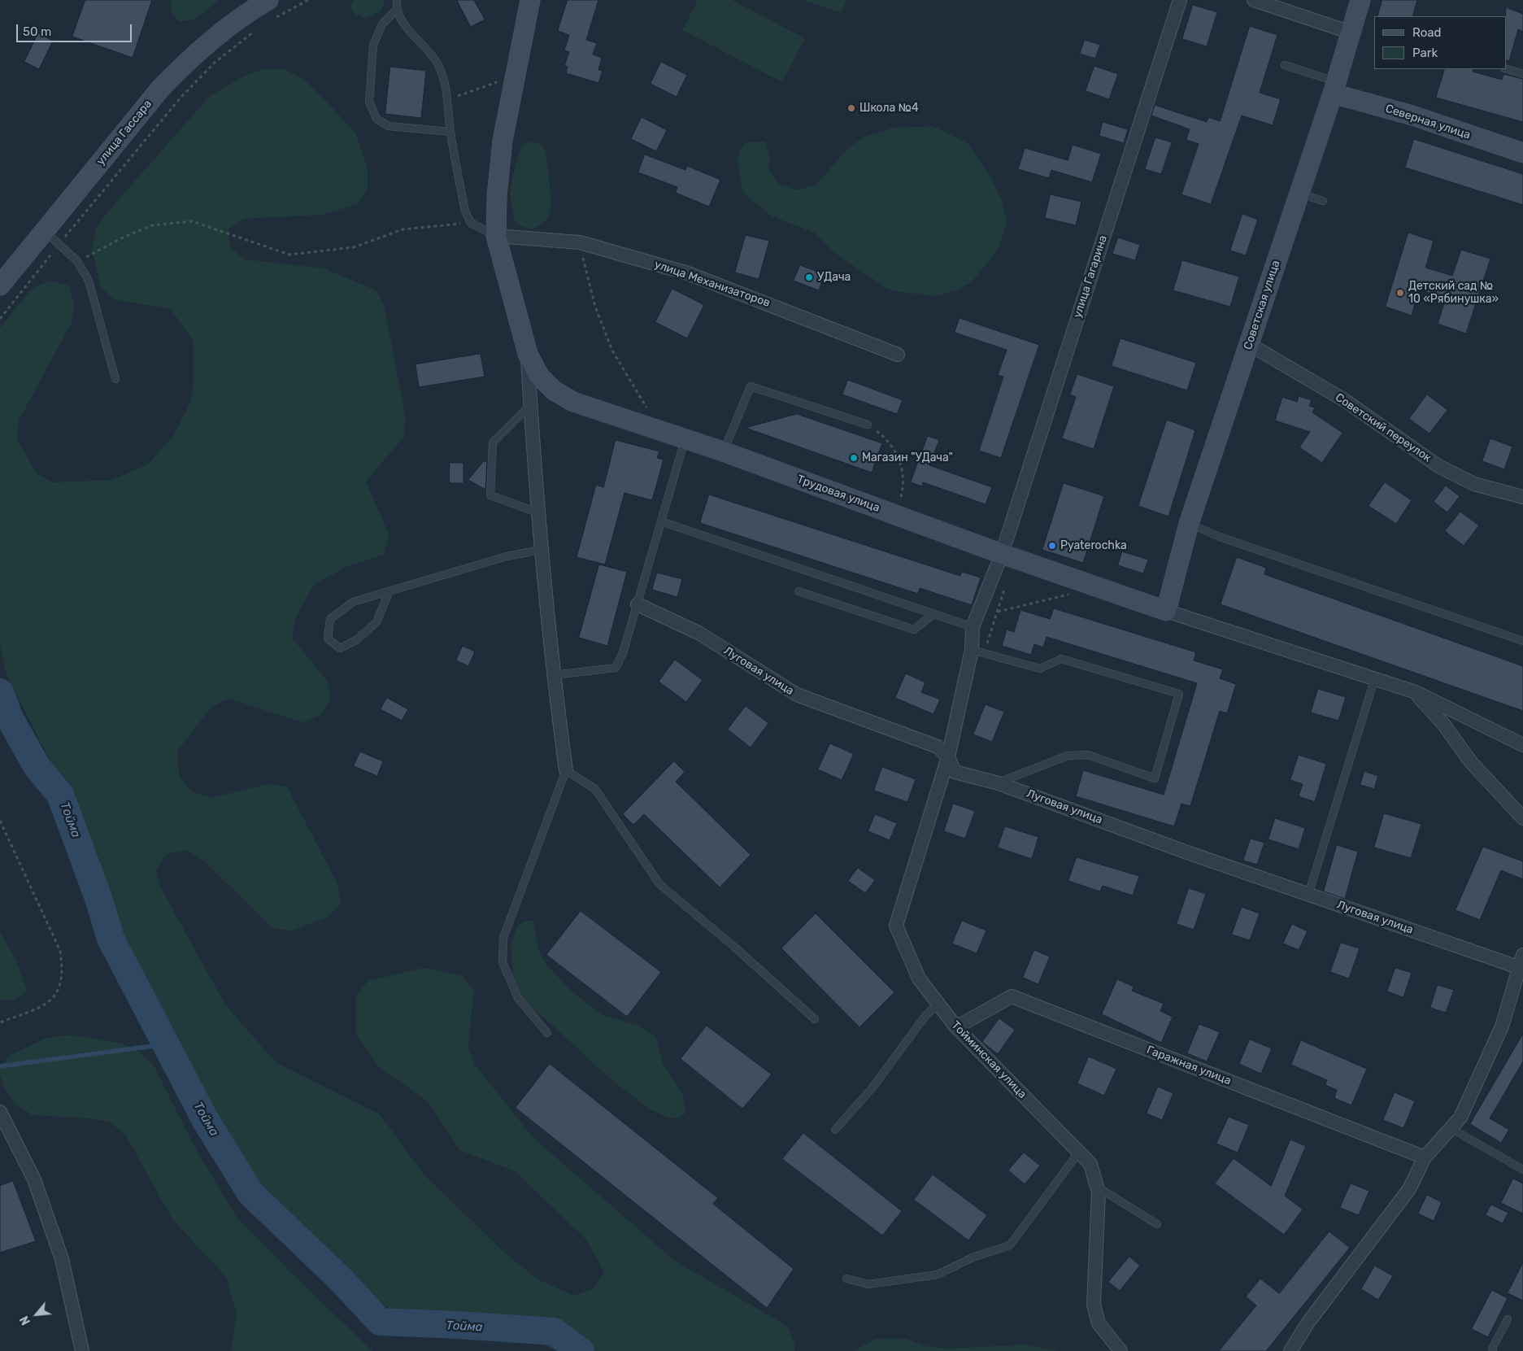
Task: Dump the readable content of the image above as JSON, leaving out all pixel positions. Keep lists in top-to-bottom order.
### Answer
{
  "streets": {
    "street": [
      "Северная улица",
      "улица Гассара",
      "улица Гагарина",
      "улица Механизаторов",
      "Советская улица",
      "Советский переулок",
      "Трудовая улица",
      "Луговая улица",
      "Тойминская улица",
      "Гаражная улица"
    ]
  },
  "crossings": [
    ["Северная улица", "Советская улица"],
    ["улица Гагарина", "Трудовая улица"],
    ["улица Гагарина", "Тойминская улица"],
    ["улица Механизаторов", "Трудовая улица"],
    ["Советская улица", "Советский переулок"],
    ["Советская улица", "Трудовая улица"],
    ["Луговая улица", "Тойминская улица"],
    ["Тойминская улица", "Гаражная улица"]
  ],
  "water": ["Тойма"],
  "places": [
    "Школа №4",
    "УДача",
    "Детский сад № 10 «Рябинушка»",
    "Магазин \"УДача\"",
    "Pyaterochka"
  ],
  "legend": ["Road", "Park"],
  "scale_bar": "50 m",
  "north": "bottom left"
}
